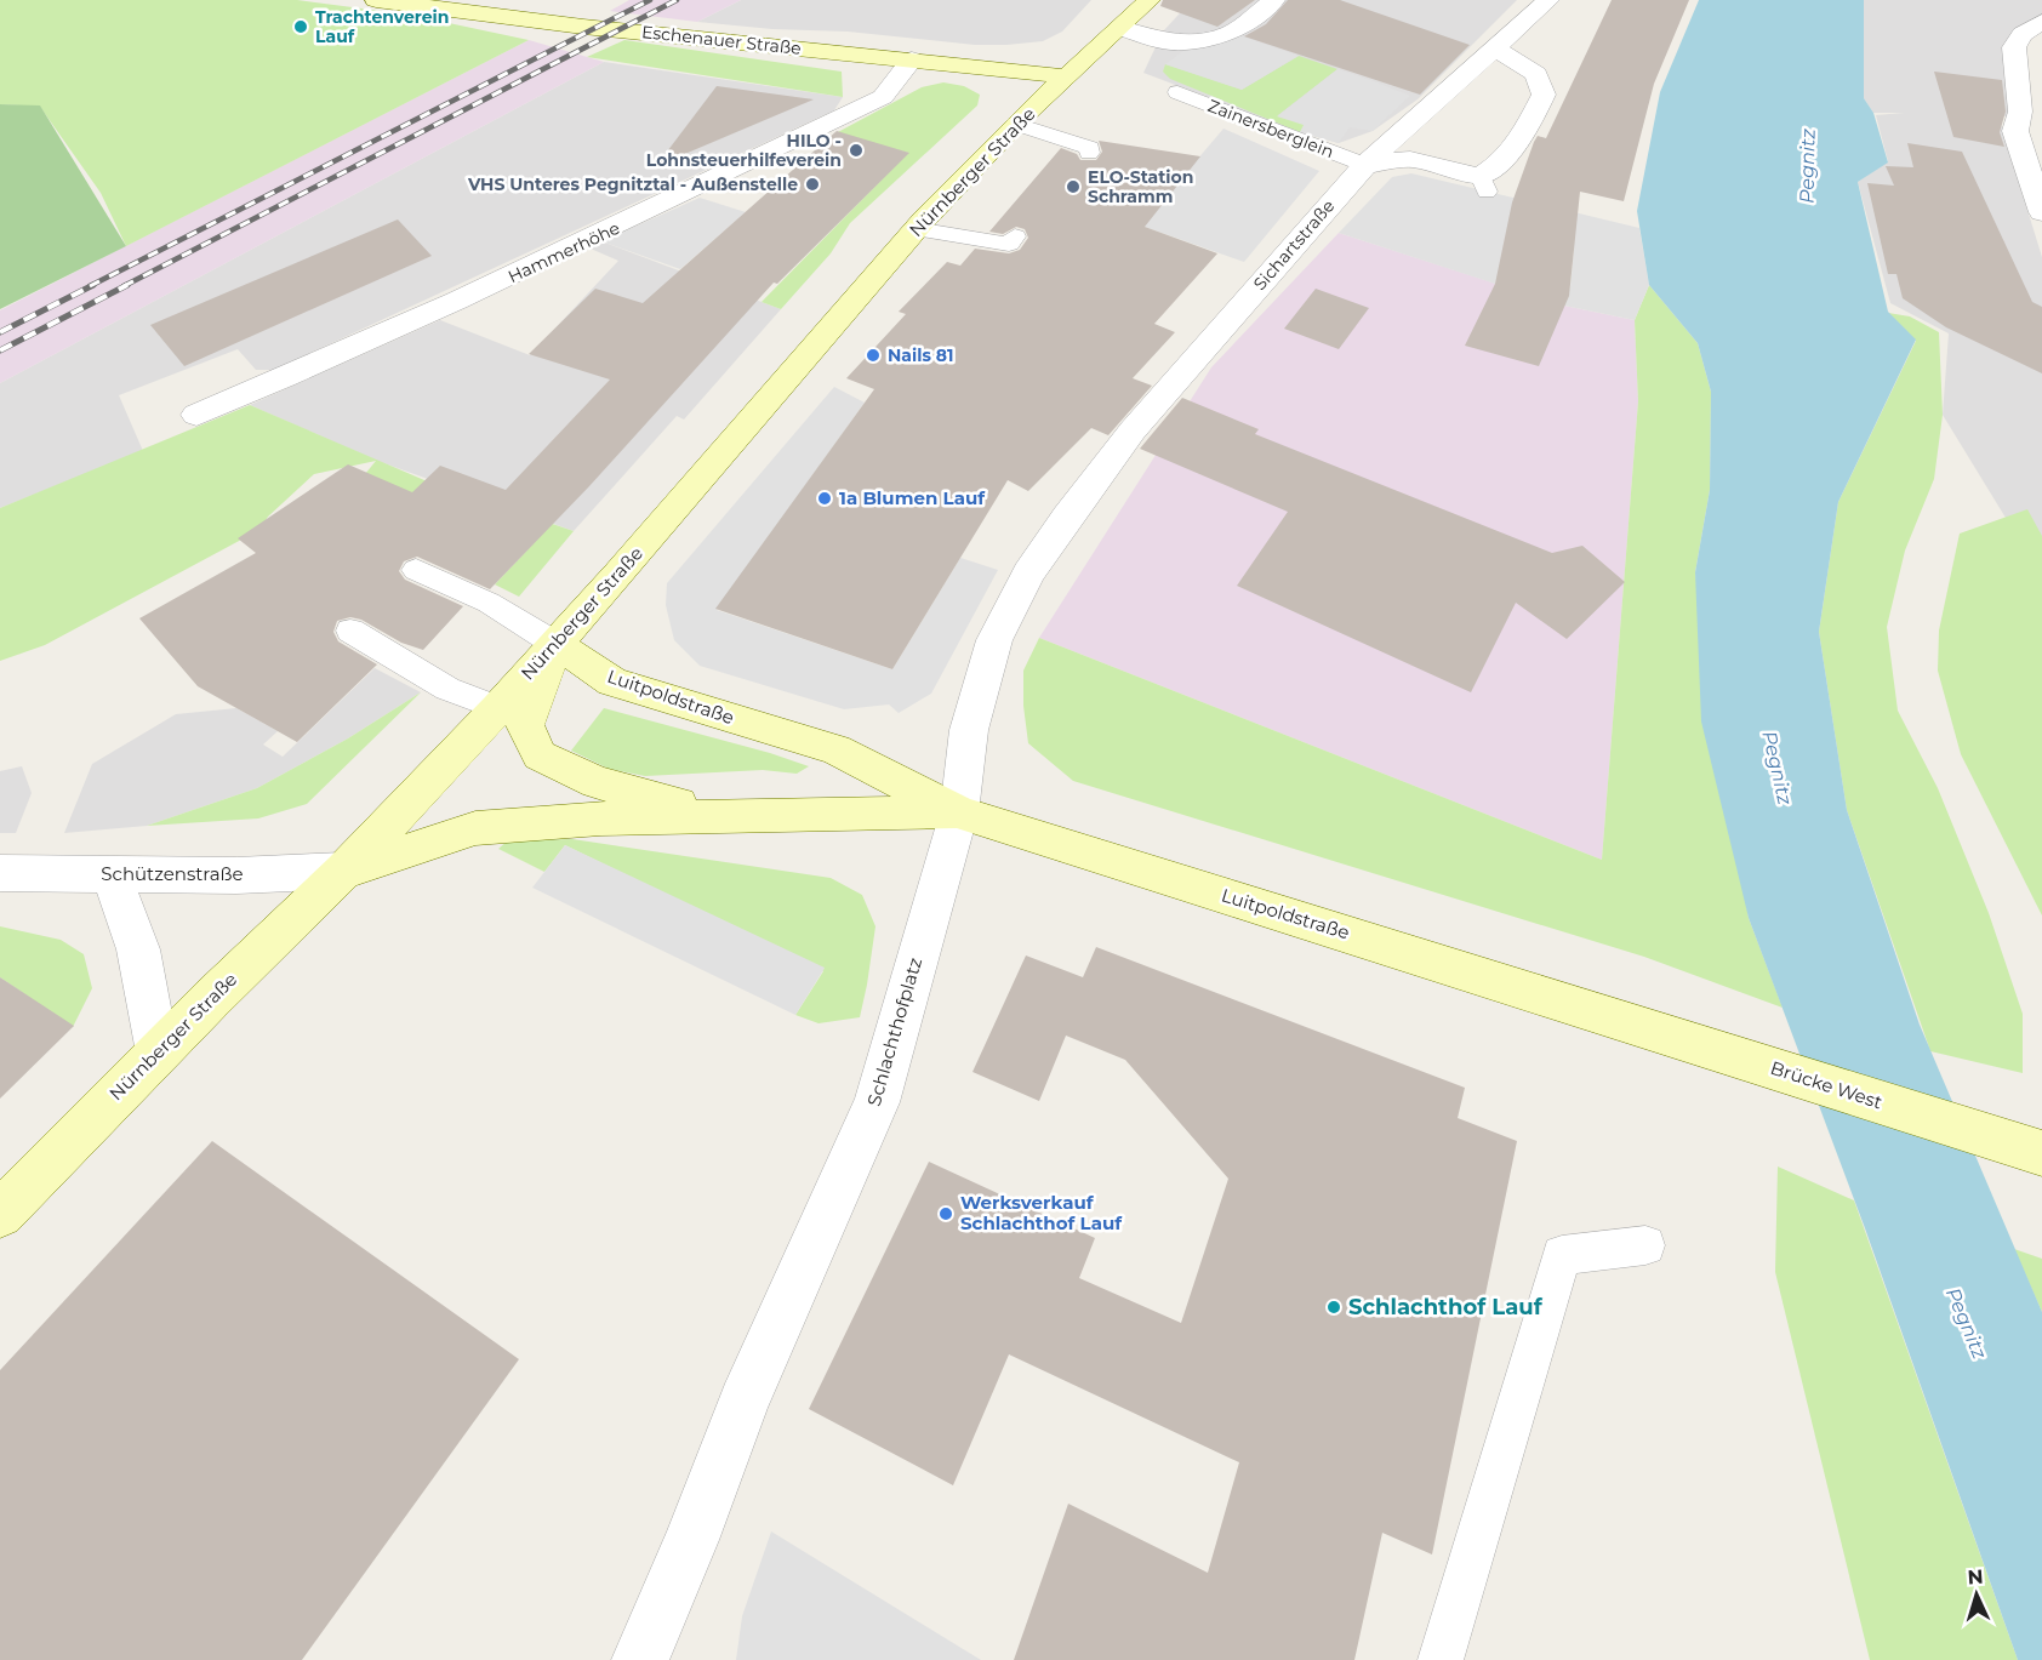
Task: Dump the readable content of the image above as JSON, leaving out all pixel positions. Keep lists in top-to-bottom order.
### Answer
{
  "streets": {
    "main road": [
      "Eschenauer Straße",
      "Nürnberger Straße",
      "Luitpoldstraße",
      "Brücke West"
    ],
    "street": [
      "Sichartstraße",
      "Hammerhöhe",
      "Schützenstraße",
      "Schlachthofplatz"
    ],
    "lane": ["Zainersberglein"]
  },
  "crossings": [
    ["Eschenauer Straße", "Nürnberger Straße"],
    ["Eschenauer Straße", "Hammerhöhe"],
    ["Zainersberglein", "Sichartstraße"],
    ["Nürnberger Straße", "Luitpoldstraße"],
    ["Nürnberger Straße", "Schützenstraße"],
    ["Sichartstraße", "Schlachthofplatz"],
    ["Luitpoldstraße", "Schützenstraße"],
    ["Luitpoldstraße", "Schlachthofplatz"],
    ["Luitpoldstraße", "Brücke West"]
  ],
  "water": ["Pegnitz"],
  "places": [
    "Trachtenverein Lauf",
    "HILO - Lohnsteuerhilfeverein",
    "VHS Unteres Pegnitztal - Außenstelle",
    "ELO-Station Schramm",
    "Nails 81",
    "1a Blumen Lauf",
    "Werksverkauf Schlachthof Lauf",
    "Schlachthof Lauf"
  ],
  "north": "top"
}
